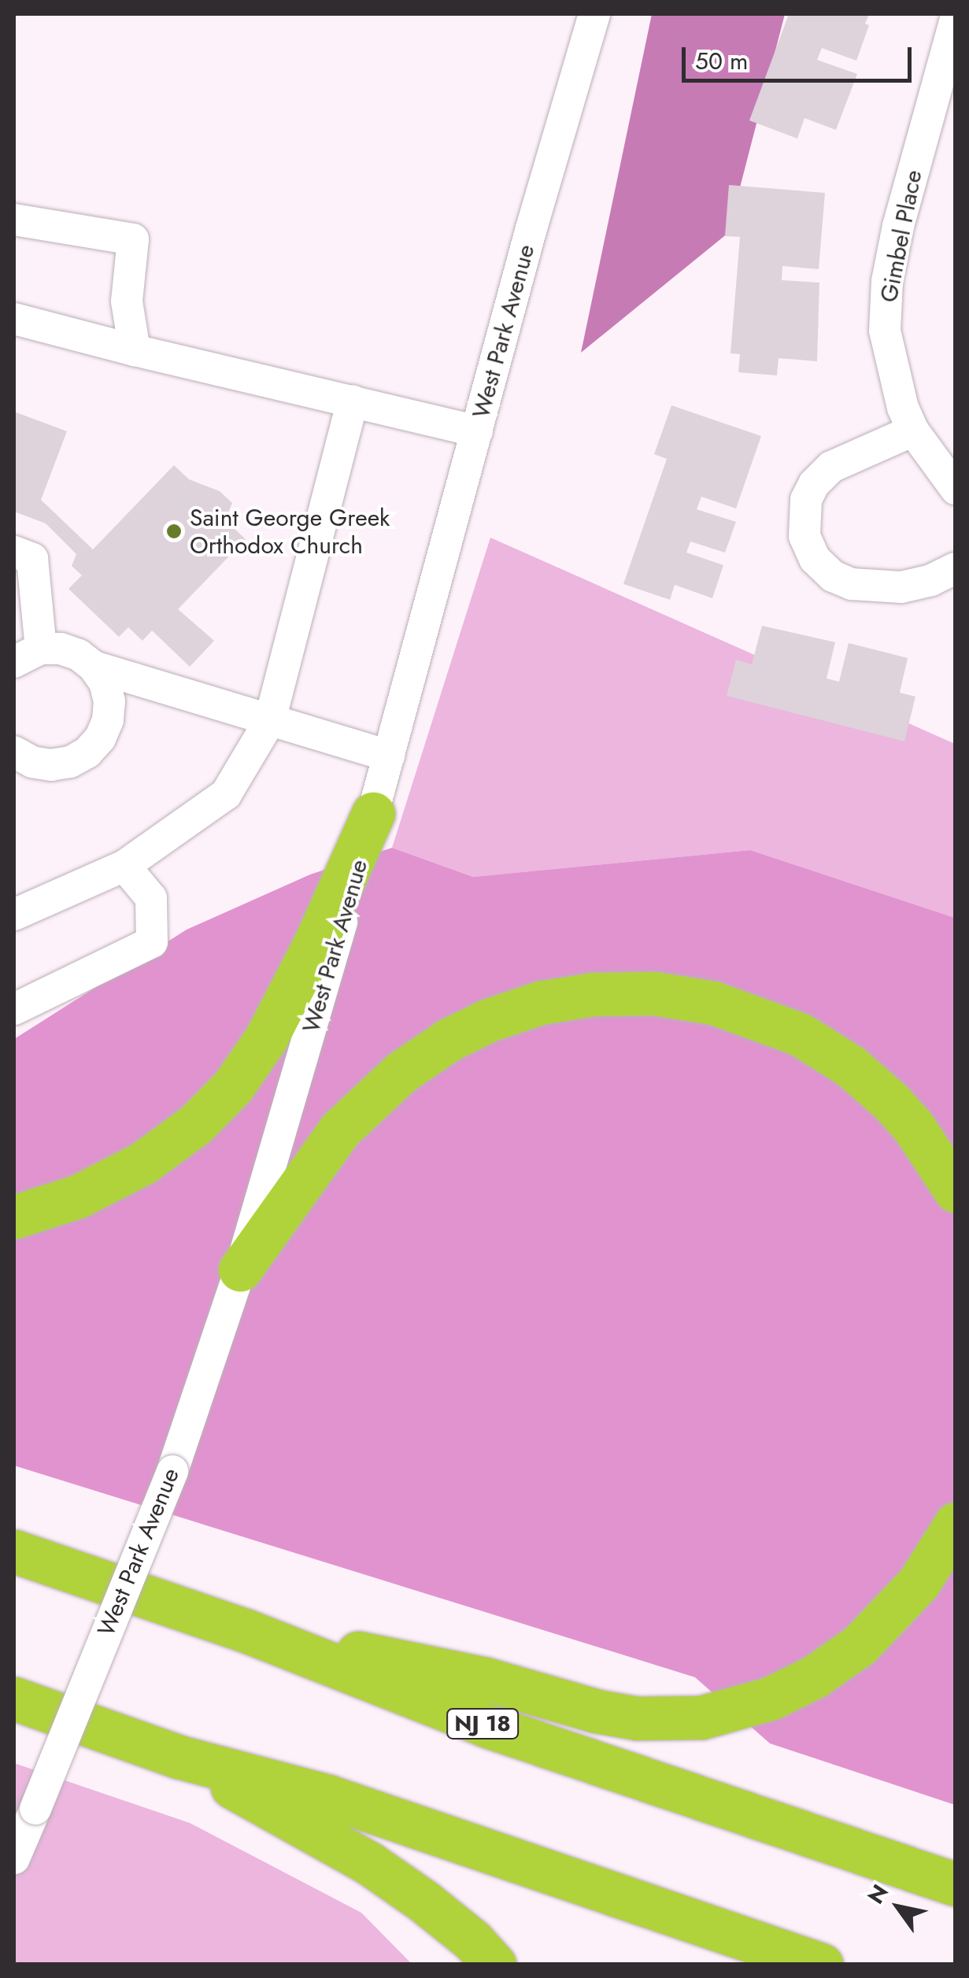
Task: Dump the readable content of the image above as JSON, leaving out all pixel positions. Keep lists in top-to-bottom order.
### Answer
{
  "streets": {
    "highway": ["NJ 18"],
    "street": ["Gimbel Place", "West Park Avenue"]
  },
  "places": ["Saint George Greek Orthodox Church"],
  "scale_bar": "50 m",
  "north": "top left"
}
